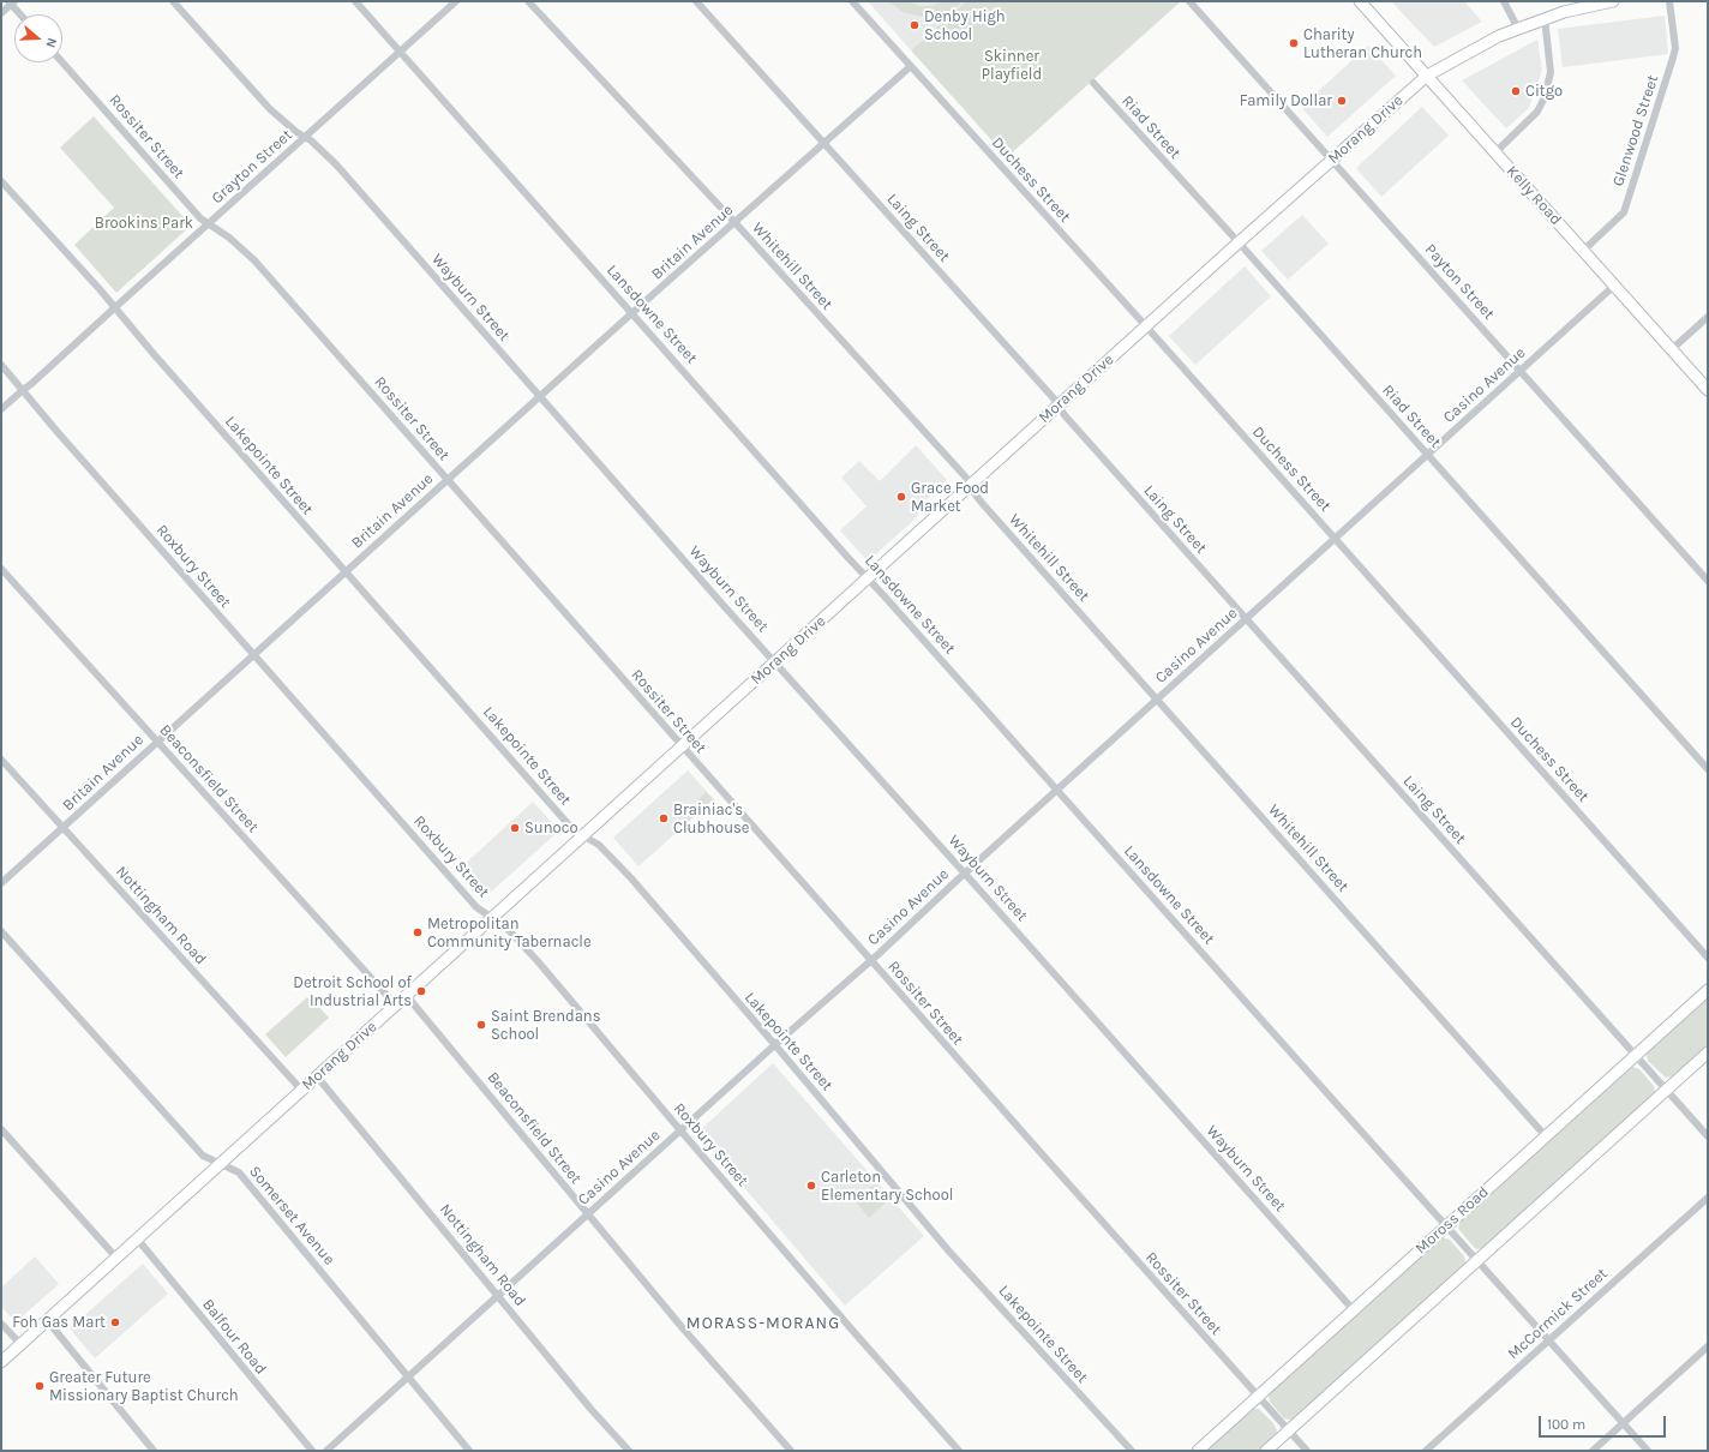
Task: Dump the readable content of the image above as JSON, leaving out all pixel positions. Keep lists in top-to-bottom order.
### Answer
{
  "streets": {
    "street": [
      "Riad Street",
      "Morang Drive",
      "Glenwood Street",
      "Rossiter Street",
      "Grayton Street",
      "Duchess Street",
      "Kelly Road",
      "Laing Street",
      "Britain Avenue",
      "Whitehill Street",
      "Payton Street",
      "Wayburn Street",
      "Lansdowne Street",
      "Casino Avenue",
      "Lakepointe Street",
      "Roxbury Street",
      "Beaconsfield Street",
      "Nottingham Road",
      "Somerset Avenue",
      "Moross Road",
      "McCormick Street",
      "Balfour Road"
    ]
  },
  "crossings": [
    ["Riad Street", "Morang Drive"],
    ["Riad Street", "Casino Avenue"],
    ["Morang Drive", "Rossiter Street"],
    ["Morang Drive", "Duchess Street"],
    ["Morang Drive", "Kelly Road"],
    ["Morang Drive", "Laing Street"],
    ["Morang Drive", "Whitehill Street"],
    ["Morang Drive", "Payton Street"],
    ["Morang Drive", "Wayburn Street"],
    ["Morang Drive", "Lansdowne Street"],
    ["Morang Drive", "Lakepointe Street"],
    ["Morang Drive", "Roxbury Street"],
    ["Morang Drive", "Beaconsfield Street"],
    ["Morang Drive", "Nottingham Road"],
    ["Morang Drive", "Somerset Avenue"],
    ["Morang Drive", "Balfour Road"],
    ["Glenwood Street", "Kelly Road"],
    ["Rossiter Street", "Grayton Street"],
    ["Rossiter Street", "Britain Avenue"],
    ["Rossiter Street", "Casino Avenue"],
    ["Rossiter Street", "Moross Road"],
    ["Grayton Street", "Wayburn Street"],
    ["Grayton Street", "Lansdowne Street"],
    ["Grayton Street", "Lakepointe Street"],
    ["Grayton Street", "Roxbury Street"],
    ["Duchess Street", "Britain Avenue"],
    ["Duchess Street", "Casino Avenue"],
    ["Kelly Road", "Casino Avenue"],
    ["Laing Street", "Britain Avenue"],
    ["Laing Street", "Casino Avenue"],
    ["Laing Street", "Moross Road"],
    ["Britain Avenue", "Whitehill Street"],
    ["Britain Avenue", "Wayburn Street"],
    ["Britain Avenue", "Lansdowne Street"],
    ["Britain Avenue", "Lakepointe Street"],
    ["Britain Avenue", "Roxbury Street"],
    ["Britain Avenue", "Beaconsfield Street"],
    ["Britain Avenue", "Nottingham Road"],
    ["Whitehill Street", "Casino Avenue"],
    ["Whitehill Street", "Moross Road"],
    ["Payton Street", "Casino Avenue"],
    ["Wayburn Street", "Casino Avenue"],
    ["Wayburn Street", "Moross Road"],
    ["Lansdowne Street", "Casino Avenue"],
    ["Lansdowne Street", "Moross Road"],
    ["Lansdowne Street", "McCormick Street"],
    ["Casino Avenue", "Lakepointe Street"],
    ["Casino Avenue", "Roxbury Street"],
    ["Casino Avenue", "Beaconsfield Street"],
    ["Casino Avenue", "Nottingham Road"],
    ["Casino Avenue", "Somerset Avenue"]
  ],
  "districts": ["MORASS-MORANG"],
  "parks": ["Skinner Playfield", "Brookins Park"],
  "places": [
    "Denby High School",
    "Charity Lutheran Church",
    "Citgo",
    "Family Dollar",
    "Grace Food Market",
    "Brainiac's Clubhouse",
    "Sunoco",
    "Metropolitan Community Tabernacle",
    "Detroit School of Industrial Arts",
    "Saint Brendans School",
    "Carleton Elementary School",
    "Foh Gas Mart",
    "Greater Future Missionary Baptist Church"
  ],
  "scale_bar": "100 m",
  "north": "right"
}
